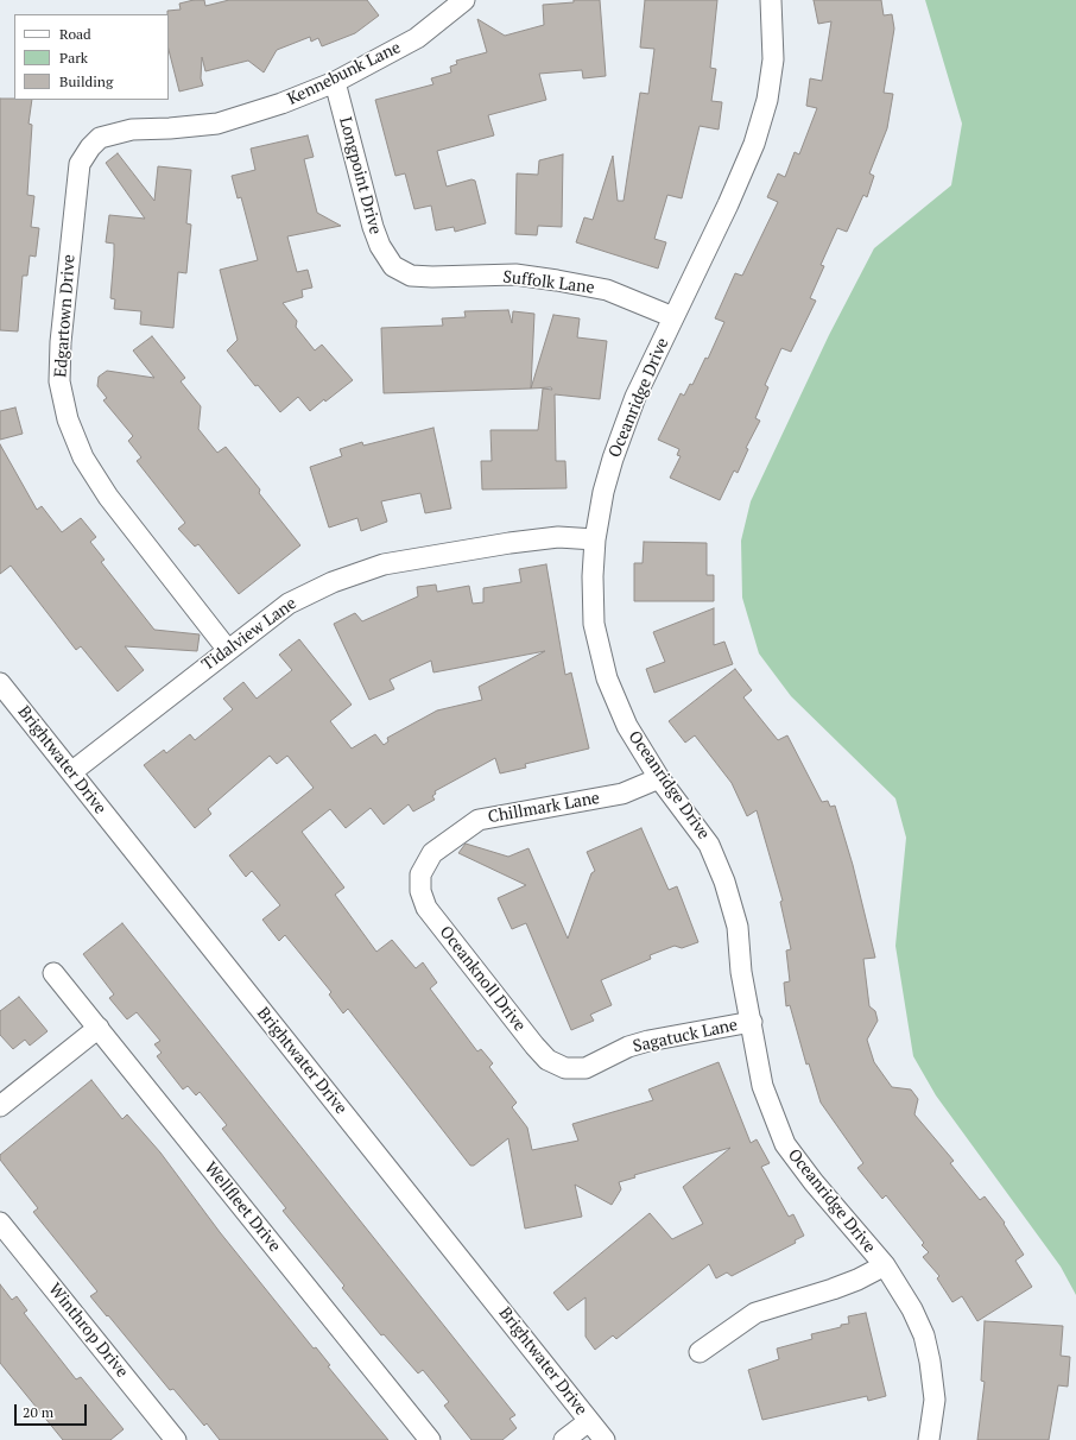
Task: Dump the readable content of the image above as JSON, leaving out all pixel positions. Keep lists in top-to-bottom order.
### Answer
{
  "streets": {
    "street": [
      "Kennebunk Lane",
      "Longpoint Drive",
      "Suffolk Lane",
      "Edgartown Drive",
      "Oceanridge Drive",
      "Tidalview Lane",
      "Brightwater Drive",
      "Chillmark Lane",
      "Oceanknoll Drive",
      "Sagatuck Lane",
      "Wellfleet Drive",
      "Winthrop Drive"
    ]
  },
  "crossings": [
    ["Kennebunk Lane", "Longpoint Drive"],
    ["Kennebunk Lane", "Edgartown Drive"],
    ["Longpoint Drive", "Suffolk Lane"],
    ["Suffolk Lane", "Oceanridge Drive"],
    ["Edgartown Drive", "Tidalview Lane"],
    ["Oceanridge Drive", "Tidalview Lane"],
    ["Oceanridge Drive", "Chillmark Lane"],
    ["Oceanridge Drive", "Sagatuck Lane"],
    ["Tidalview Lane", "Brightwater Drive"],
    ["Chillmark Lane", "Oceanknoll Drive"],
    ["Oceanknoll Drive", "Sagatuck Lane"]
  ],
  "legend": ["Road", "Park", "Building"],
  "scale_bar": "20 m"
}
